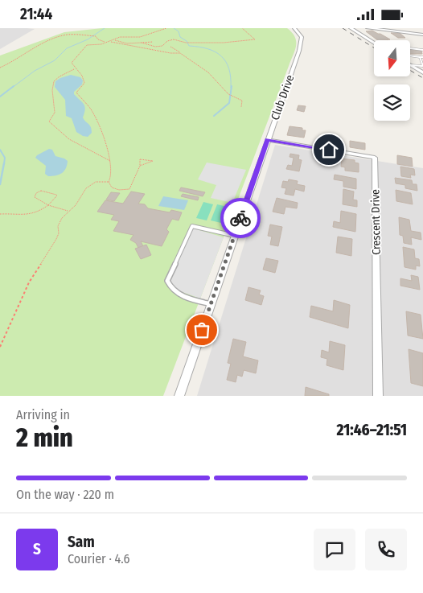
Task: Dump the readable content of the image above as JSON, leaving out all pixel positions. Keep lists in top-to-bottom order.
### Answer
{
  "streets": {
    "street": ["Club Drive", "Crescent Drive"]
  },
  "crossings": [
    ["Club Drive", "Crescent Drive"]
  ],
  "north": "bottom",
  "page": {
    "status": "21:44",
    "heading": ["2 min", "Arriving in", "21:46–21:51"],
    "panel": ["Sam", "Courier · 4.6"],
    "bar": "On the way · 220 m",
    "round": "S"
  }
}
